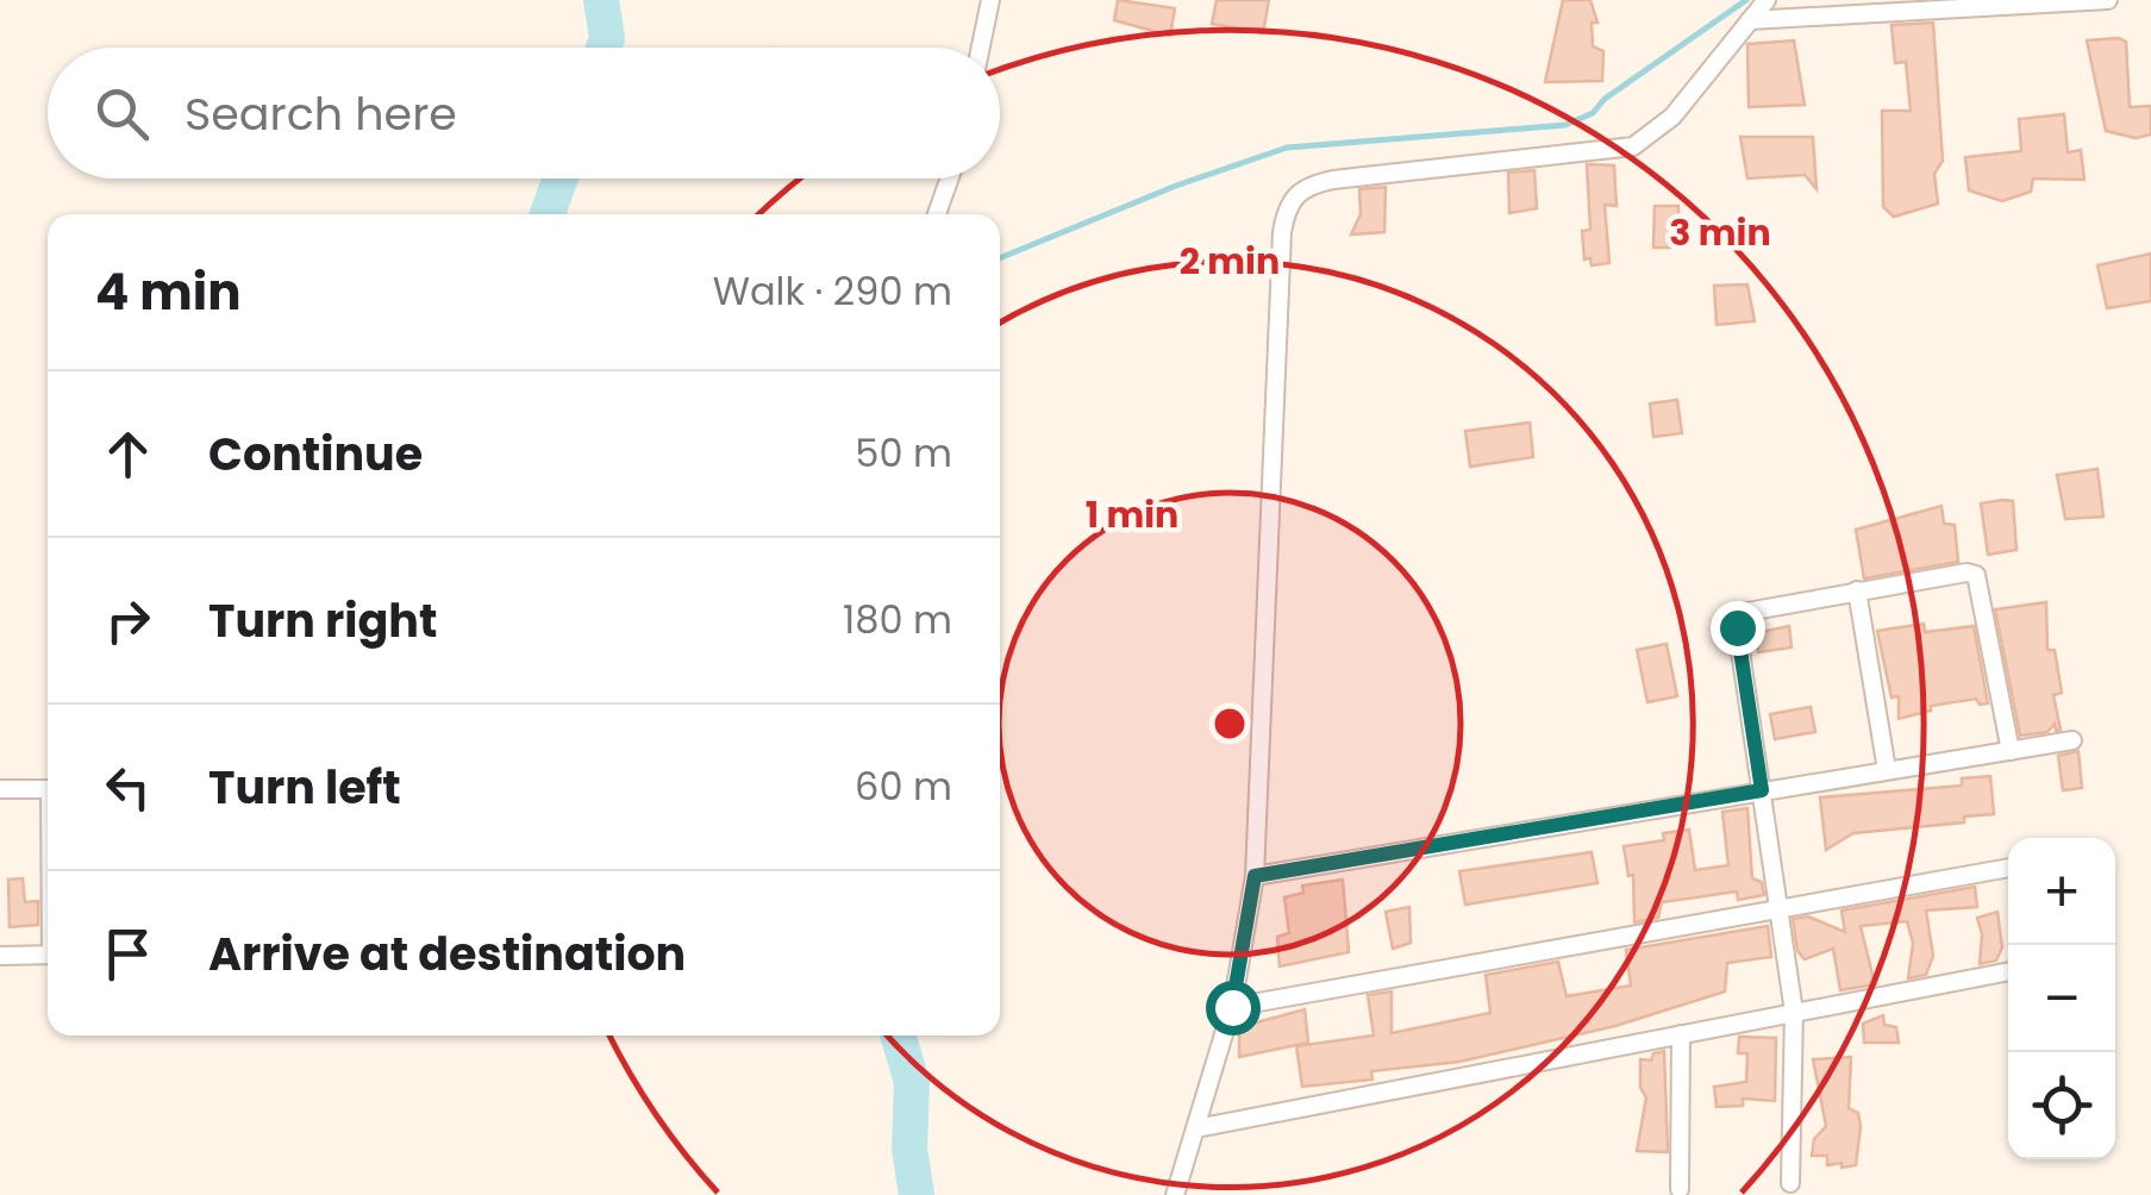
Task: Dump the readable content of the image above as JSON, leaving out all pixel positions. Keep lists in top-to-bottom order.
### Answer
{
  "page": {
    "search": "Search here",
    "heading": ["4 min", "Walk · 290 m"],
    "list": [
      ["Continue", "50 m"],
      ["Turn right", "180 m"],
      ["Turn left", "60 m"],
      "Arrive at destination"
    ],
    "map_buttons": ["+", "−"]
  },
  "rings": ["3 min", "2 min", "1 min"]
}
